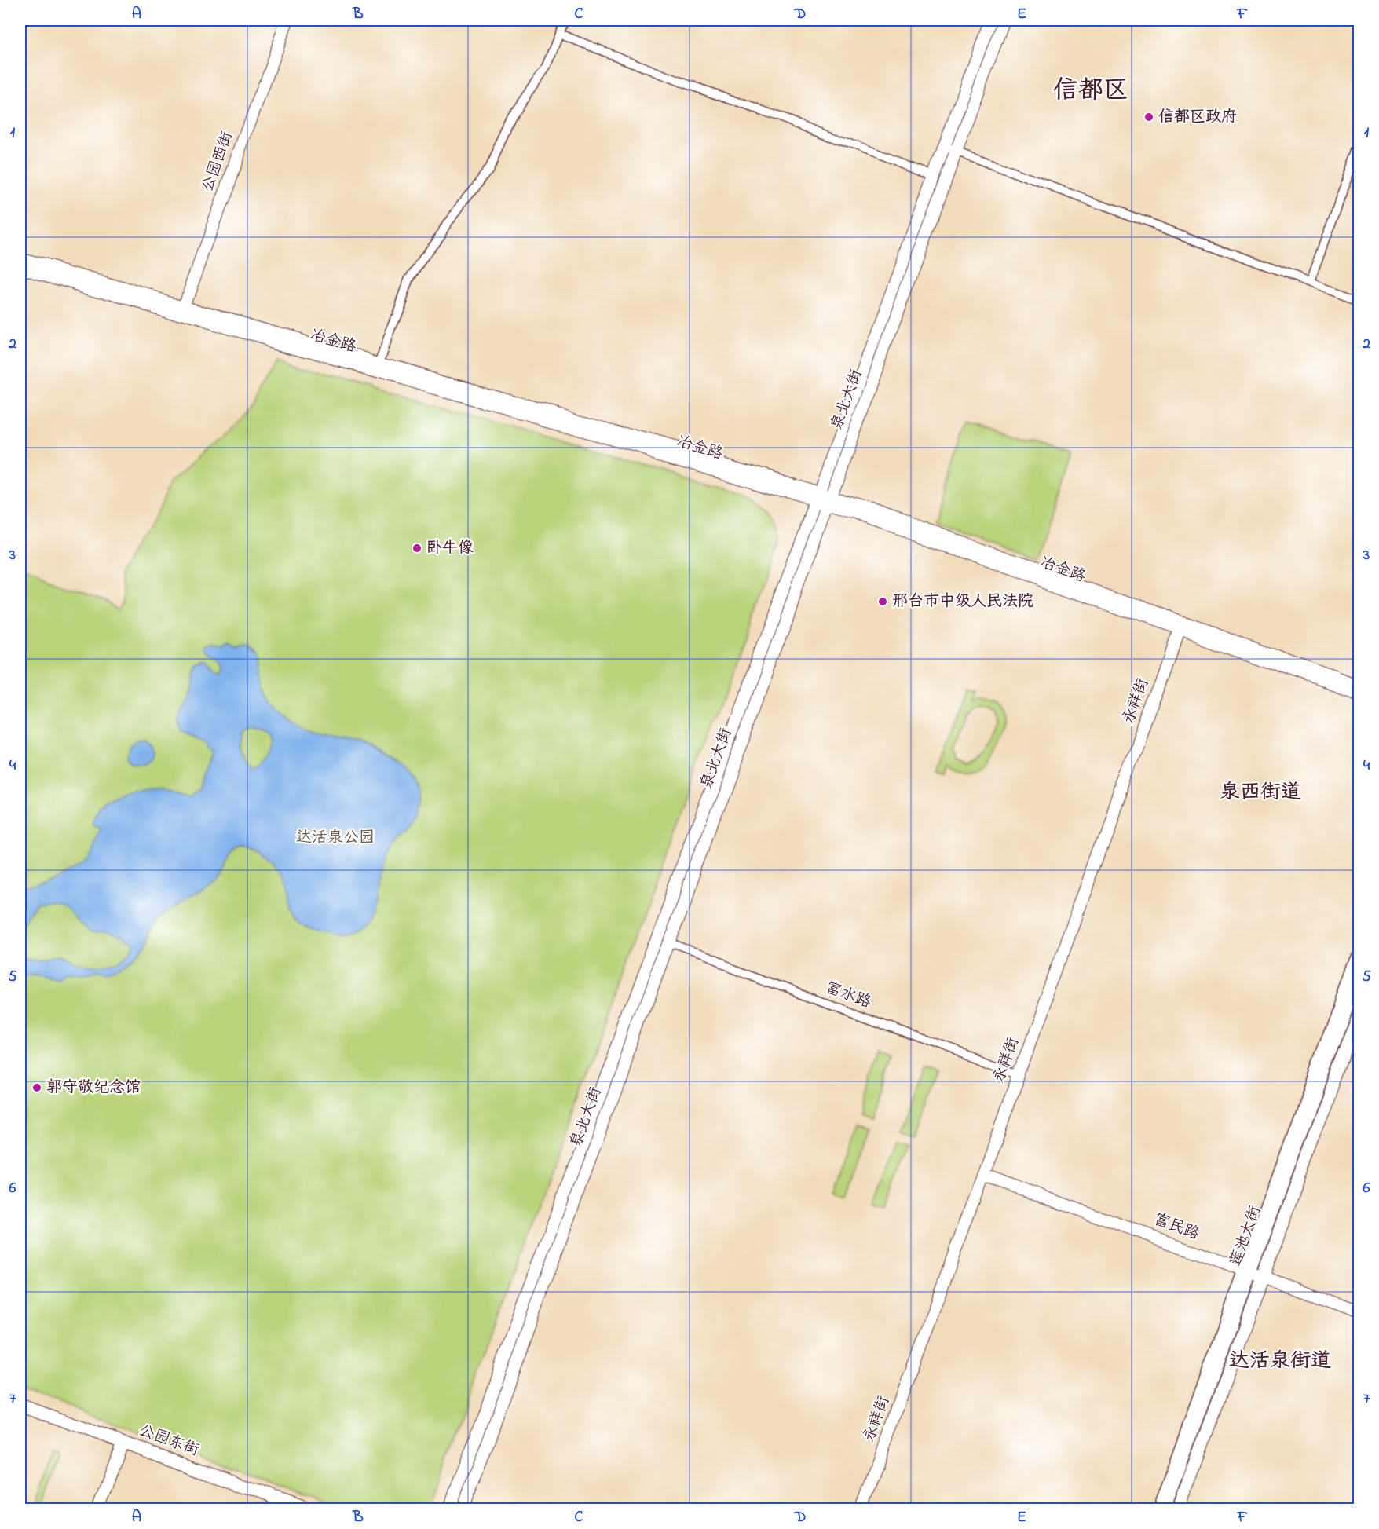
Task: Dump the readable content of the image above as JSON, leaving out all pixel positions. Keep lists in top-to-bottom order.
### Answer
{
  "streets": {
    "street": [
      "公园西街",
      "冶金路",
      "泉北大街",
      "永祥街",
      "富水路",
      "富民路",
      "莲池大街",
      "公园东街"
    ]
  },
  "crossings": [
    ["公园西街", "冶金路"],
    ["冶金路", "泉北大街"],
    ["冶金路", "永祥街"],
    ["泉北大街", "富水路"],
    ["永祥街", "富水路"],
    ["永祥街", "富民路"],
    ["富民路", "莲池大街"]
  ],
  "districts": ["信都区", "泉西街道", "达活泉街道"],
  "parks": ["达活泉公园"],
  "places": [
    "信都区政府",
    "卧牛像",
    "邢台市中级人民法院",
    "郭守敬纪念馆"
  ],
  "grid": {
    "columns": [
      "A",
      "B",
      "C",
      "D",
      "E",
      "F"
    ],
    "rows": [
      "1",
      "2",
      "3",
      "4",
      "5",
      "6",
      "7"
    ]
  }
}
